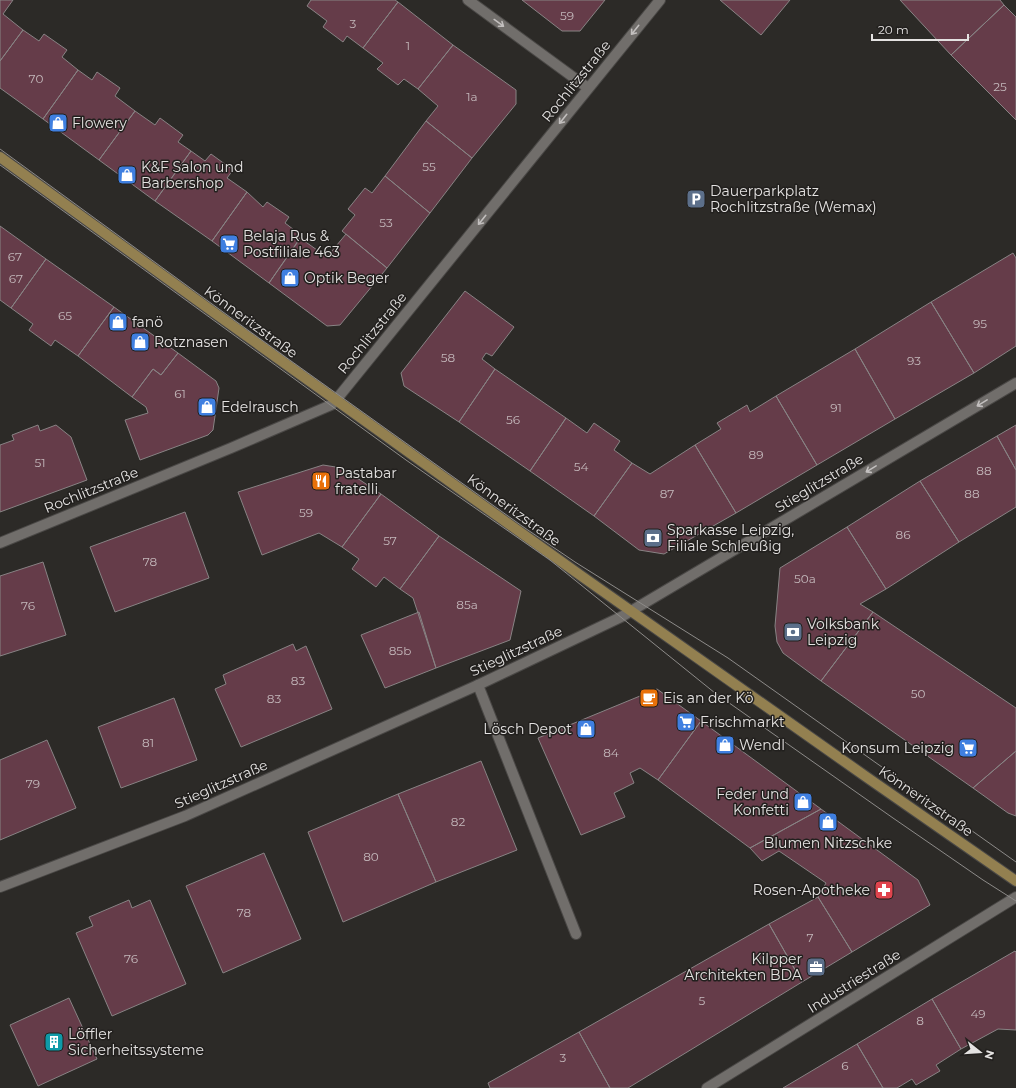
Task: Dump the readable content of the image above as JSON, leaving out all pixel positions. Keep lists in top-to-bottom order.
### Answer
{
  "streets": {
    "main road": ["Könneritzstraße"],
    "street": ["Rochlitzstraße", "Stieglitzstraße", "Industriestraße"]
  },
  "crossings": [
    ["Rochlitzstraße", "Könneritzstraße"],
    ["Könneritzstraße", "Stieglitzstraße"]
  ],
  "one_way": ["Rochlitzstraße", "Stieglitzstraße"],
  "places": {
    "shop": [
      "Flowery",
      "K&F Salon und Barbershop",
      "Optik Beger",
      "fanö",
      "Rotznasen",
      "Edelrausch",
      "Lösch Depot",
      "Wendl",
      "Feder und Konfetti",
      "Blumen Nitzschke"
    ],
    "parking": ["Dauerparkplatz Rochlitzstraße (Wemax)"],
    "supermarket": ["Belaja Rus & Postfiliale 463", "Frischmarkt", "Konsum Leipzig"],
    "restaurant": ["Pastabar fratelli"],
    "bank": ["Sparkasse Leipzig, Filiale Schleußig", "Volksbank Leipzig"],
    "cafe": ["Eis an der Kö"],
    "pharmacy": ["Rosen-Apotheke"],
    "office": ["Kilpper Architekten BDA"],
    "building": ["Löffler Sicherheitssysteme"]
  },
  "house_numbers": [
    "59",
    "3",
    "1",
    "70",
    "25",
    "1a",
    "55",
    "53",
    "67",
    "67",
    "65",
    "95",
    "58",
    "93",
    "61",
    "91",
    "56",
    "89",
    "51",
    "54",
    "88",
    "87",
    "88",
    "59",
    "86",
    "57",
    "78",
    "50a",
    "85a",
    "76",
    "85b",
    "83",
    "50",
    "83",
    "81",
    "84",
    "79",
    "82",
    "80",
    "78",
    "7",
    "76",
    "5",
    "49",
    "8",
    "3",
    "6"
  ],
  "scale_bar": "20 m",
  "north": "right"
}
